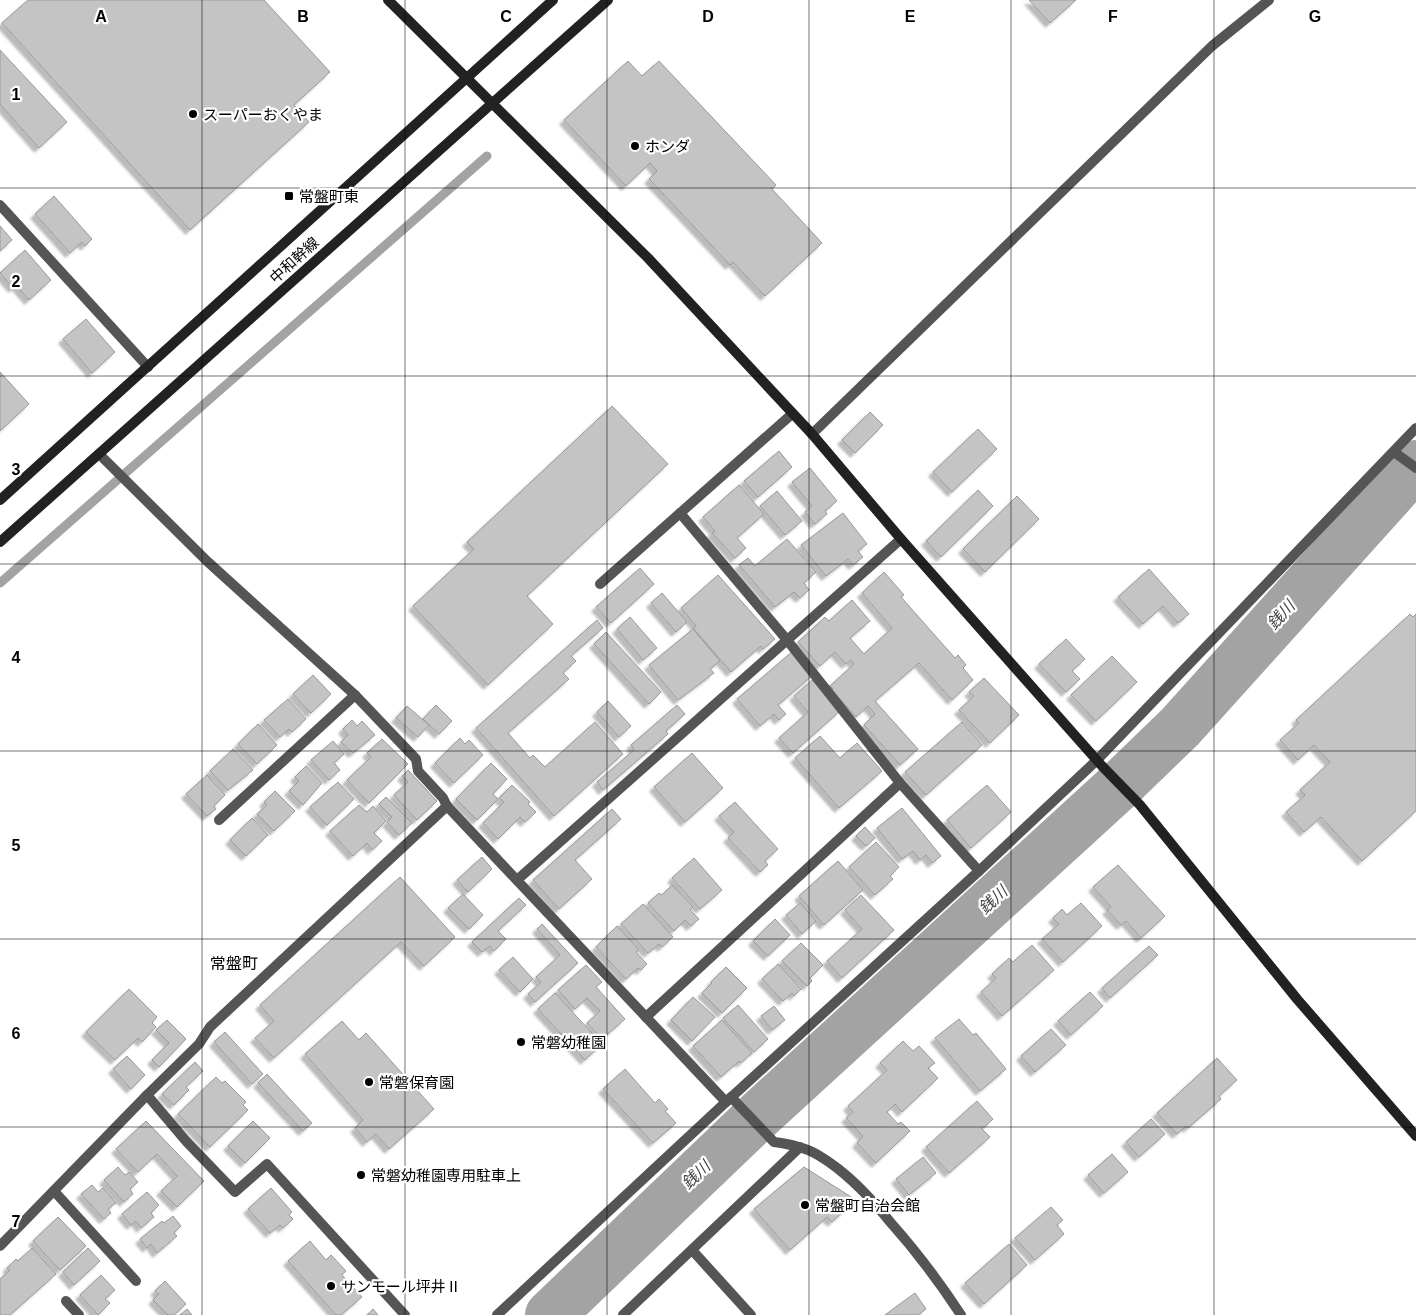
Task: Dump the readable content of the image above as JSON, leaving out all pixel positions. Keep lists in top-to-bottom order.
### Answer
{
  "streets": {
    "main road": ["中和幹線"]
  },
  "districts": ["常盤町"],
  "water": ["銭川"],
  "places": {
    "other": [
      "スーパーおくやま",
      "ホンダ",
      "常磐幼稚園",
      "常磐保育園",
      "常磐幼稚園専用駐車上",
      "常盤町自治会館",
      "サンモール坪井Ⅱ"
    ],
    "transit": ["常盤町東"]
  },
  "grid": {
    "columns": [
      "A",
      "B",
      "C",
      "D",
      "E",
      "F",
      "G"
    ],
    "rows": [
      "1",
      "2",
      "3",
      "4",
      "5",
      "6",
      "7"
    ]
  }
}
